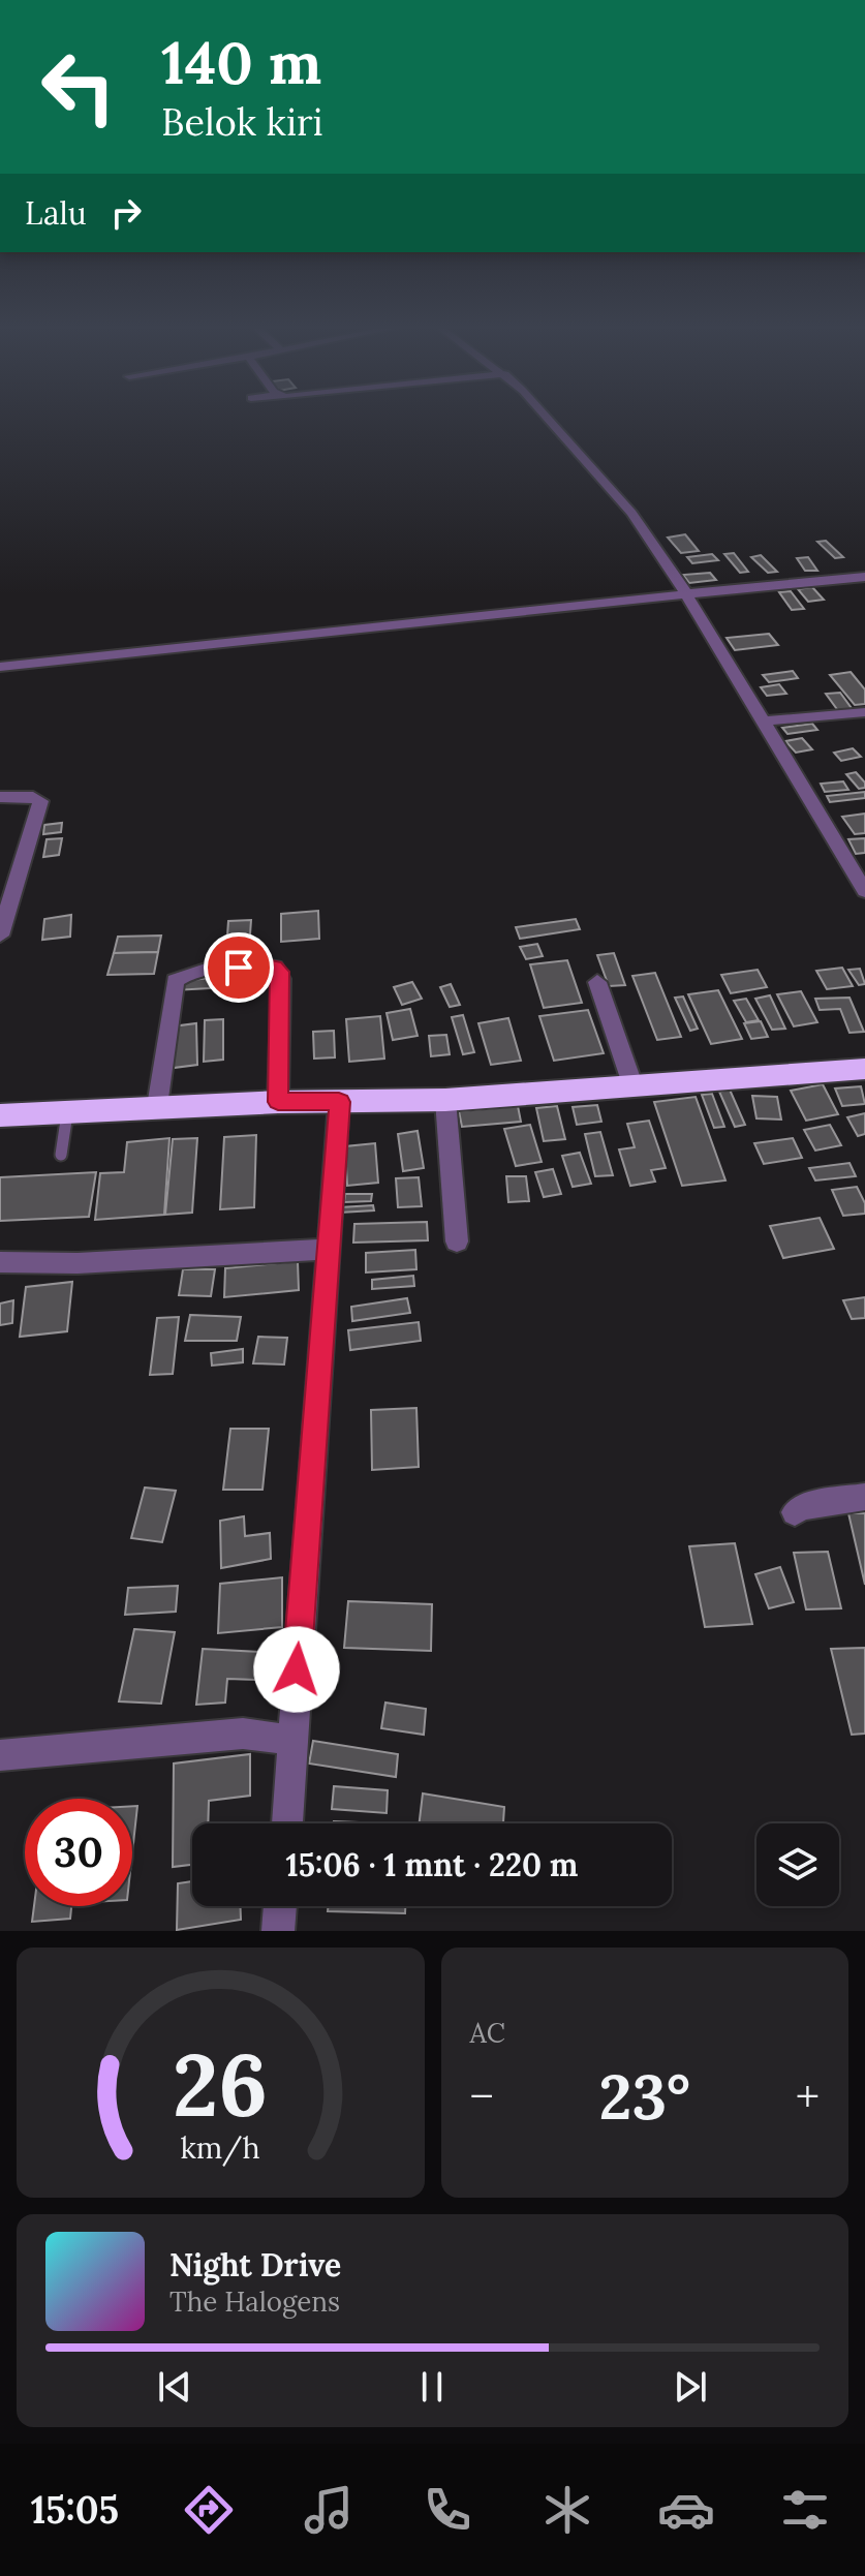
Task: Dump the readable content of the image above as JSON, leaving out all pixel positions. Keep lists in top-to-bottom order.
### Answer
{
  "page": {
    "turn": ["140 m", "Belok kiri"],
    "then": "Lalu",
    "limit": "30",
    "trip": "15:06 · 1 mnt · 220 m",
    "tile": "AC",
    "heat": ["−", "23°", "+"],
    "song": ["Night Drive", "The Halogens"],
    "tabs": "15:05",
    "gauge": ["26", "km/h"]
  }
}
